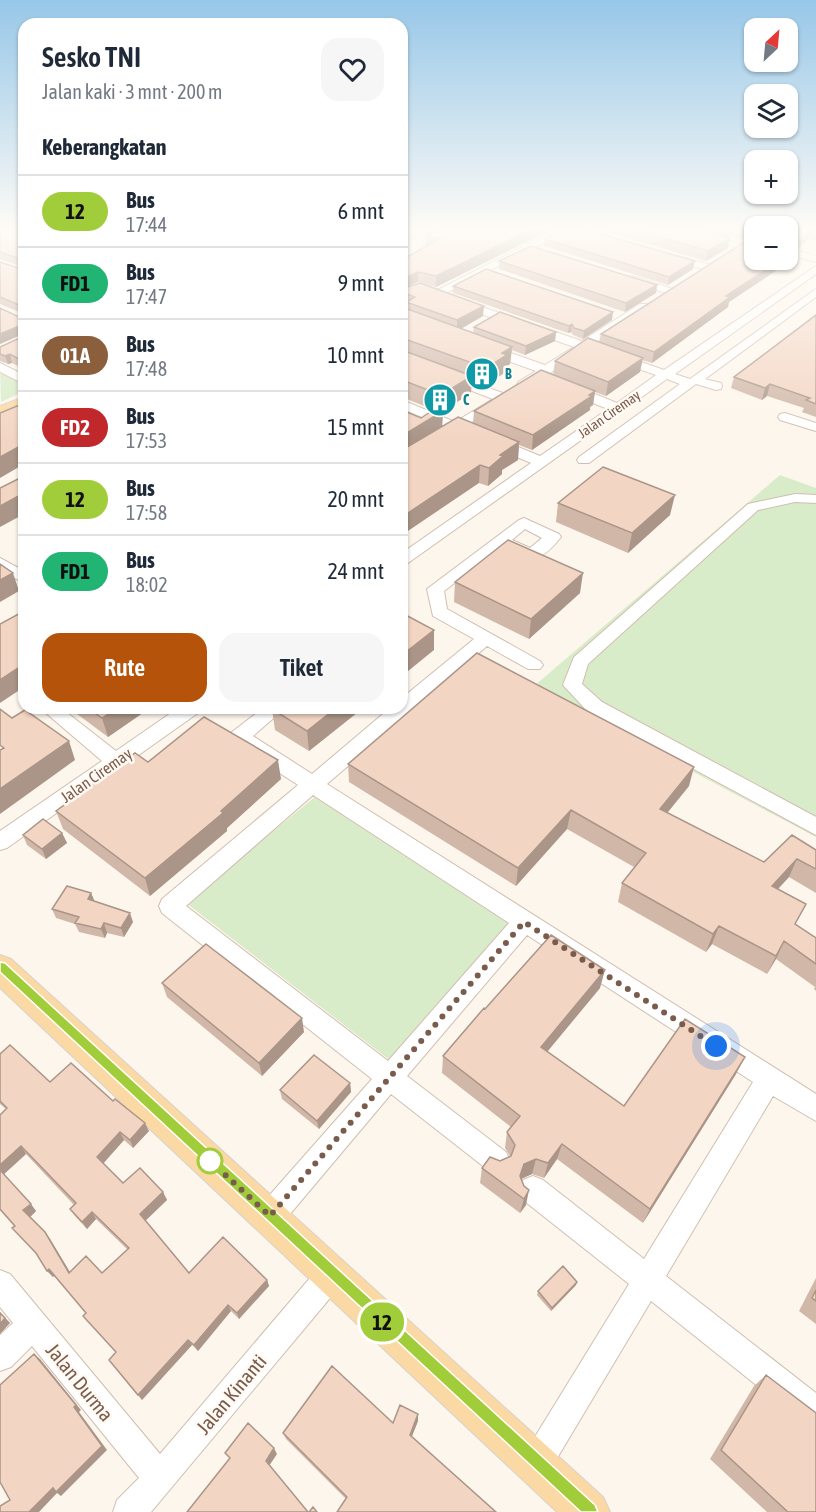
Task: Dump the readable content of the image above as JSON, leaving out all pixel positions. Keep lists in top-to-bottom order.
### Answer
{
  "streets": {
    "street": ["Jalan Ciremay", "Jalan Durma", "Jalan Kinanti"]
  },
  "crossings": [
    ["Jalan Durma", "Jalan Kinanti"]
  ],
  "places": {
    "building": ["B", "C"]
  },
  "lines": ["bus line 12"],
  "north": "top right",
  "page": {
    "on_map": "12",
    "map_buttons": ["+", "−"],
    "heading": [
      ["Sesko TNI", "Jalan kaki · 3 mnt · 200 m"],
      "Keberangkatan"
    ],
    "list": [
      {
        "mark": "12",
        "name": "Bus",
        "note": "17:44",
        "value": "6 mnt"
      },
      {
        "mark": "FD1",
        "name": "Bus",
        "note": "17:47",
        "value": "9 mnt"
      },
      {
        "mark": "01A",
        "name": "Bus",
        "note": "17:48",
        "value": "10 mnt"
      },
      {
        "mark": "FD2",
        "name": "Bus",
        "note": "17:53",
        "value": "15 mnt"
      },
      {
        "mark": "12",
        "name": "Bus",
        "note": "17:58",
        "value": "20 mnt"
      },
      {
        "mark": "FD1",
        "name": "Bus",
        "note": "18:02",
        "value": "24 mnt"
      }
    ],
    "buttons": ["Rute", "Tiket"]
  }
}
